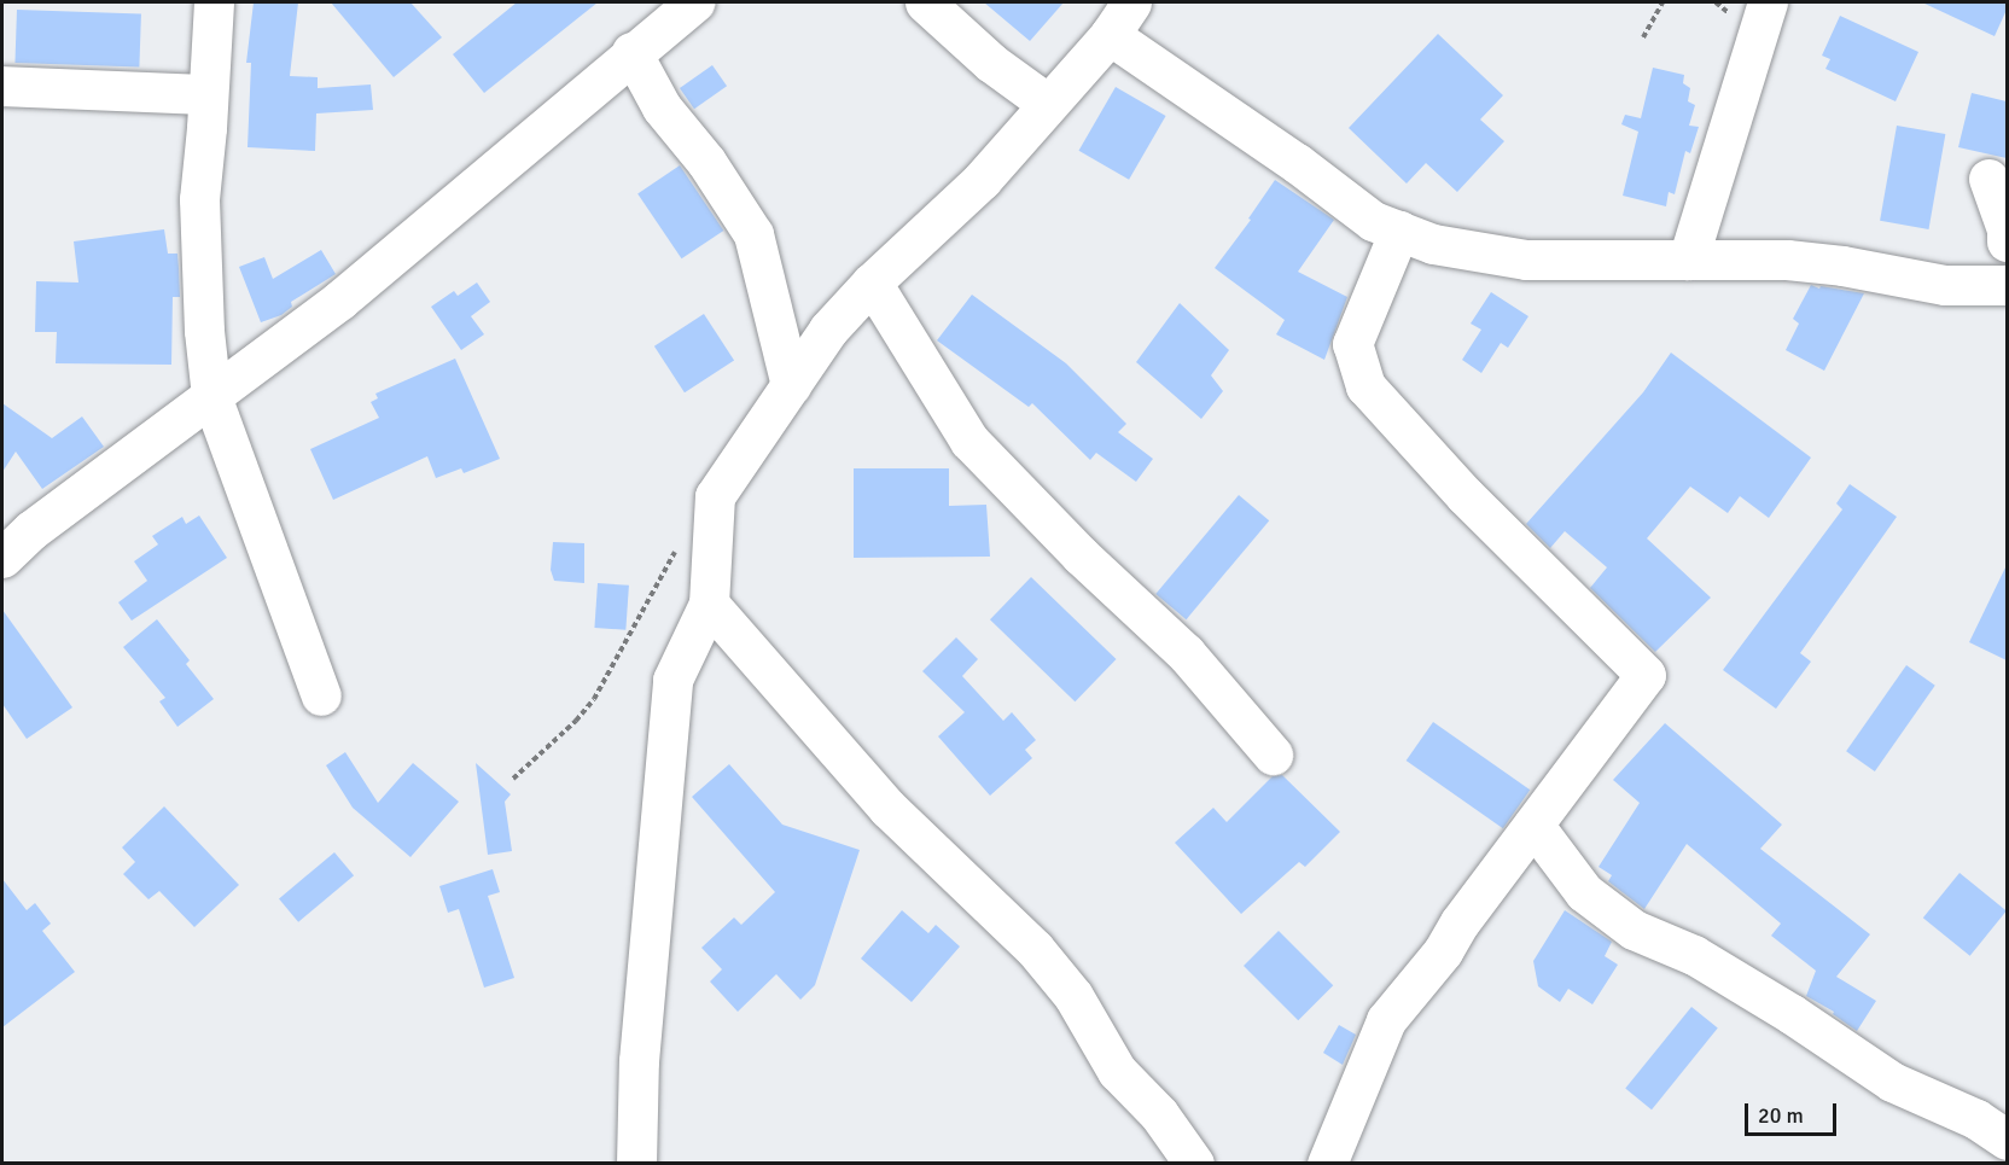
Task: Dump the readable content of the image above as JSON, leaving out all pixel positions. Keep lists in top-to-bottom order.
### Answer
{
  "scale_bar": "20 m"
}
